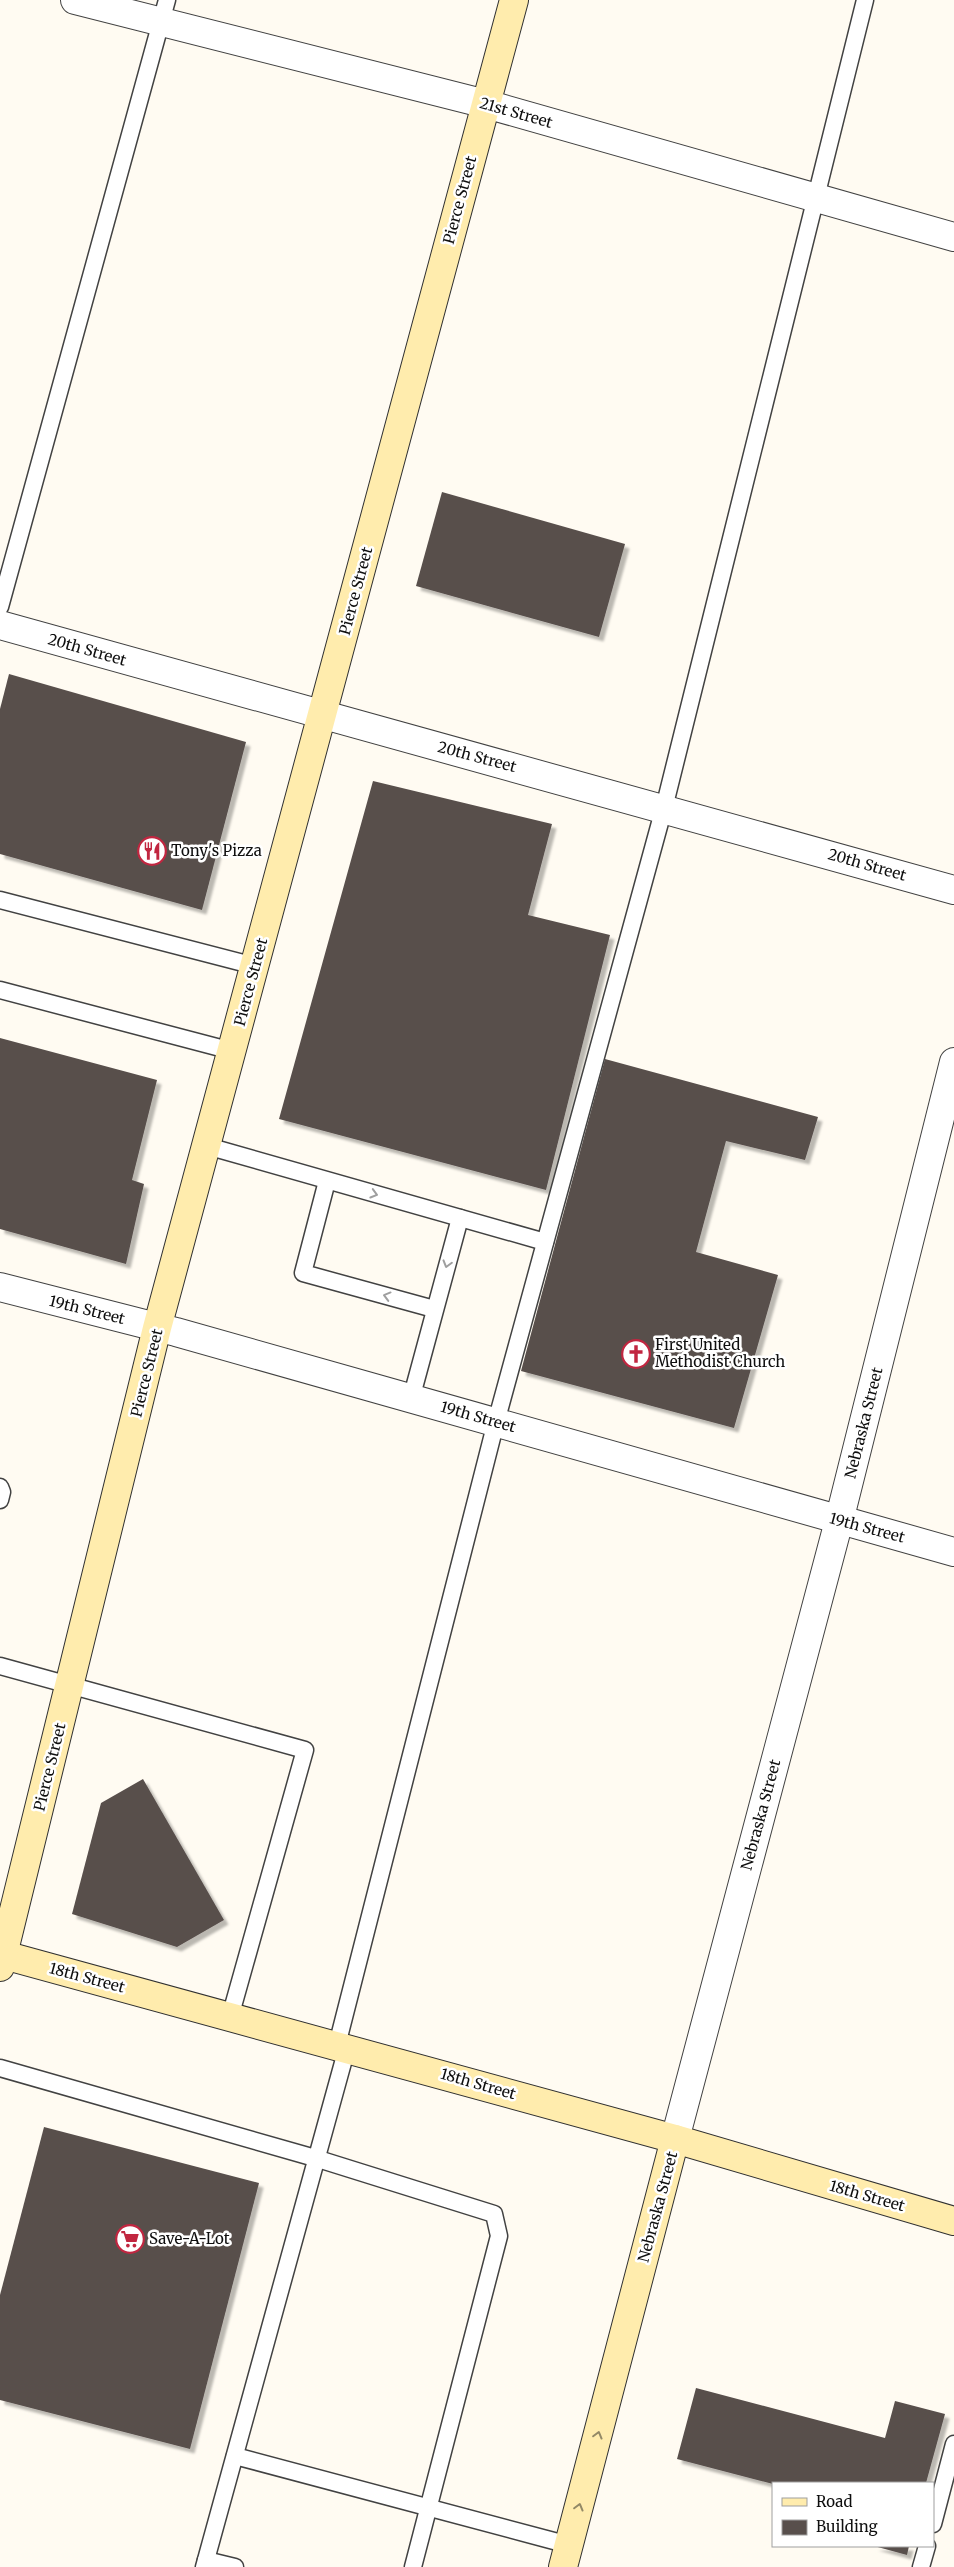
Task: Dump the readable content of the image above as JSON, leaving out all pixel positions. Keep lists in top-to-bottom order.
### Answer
{
  "streets": {
    "main road": ["Pierce Street", "Nebraska Street", "18th Street"],
    "street": ["21st Street", "20th Street", "19th Street"]
  },
  "crossings": [
    ["21st Street", "Pierce Street"],
    ["Pierce Street", "20th Street"],
    ["Pierce Street", "19th Street"],
    ["Pierce Street", "18th Street"],
    ["19th Street", "Nebraska Street"],
    ["Nebraska Street", "18th Street"]
  ],
  "places": {
    "restaurant": ["Tony's Pizza"],
    "church": ["First United Methodist Church"],
    "supermarket": ["Save-A-Lot"]
  },
  "legend": ["Road", "Building"]
}
